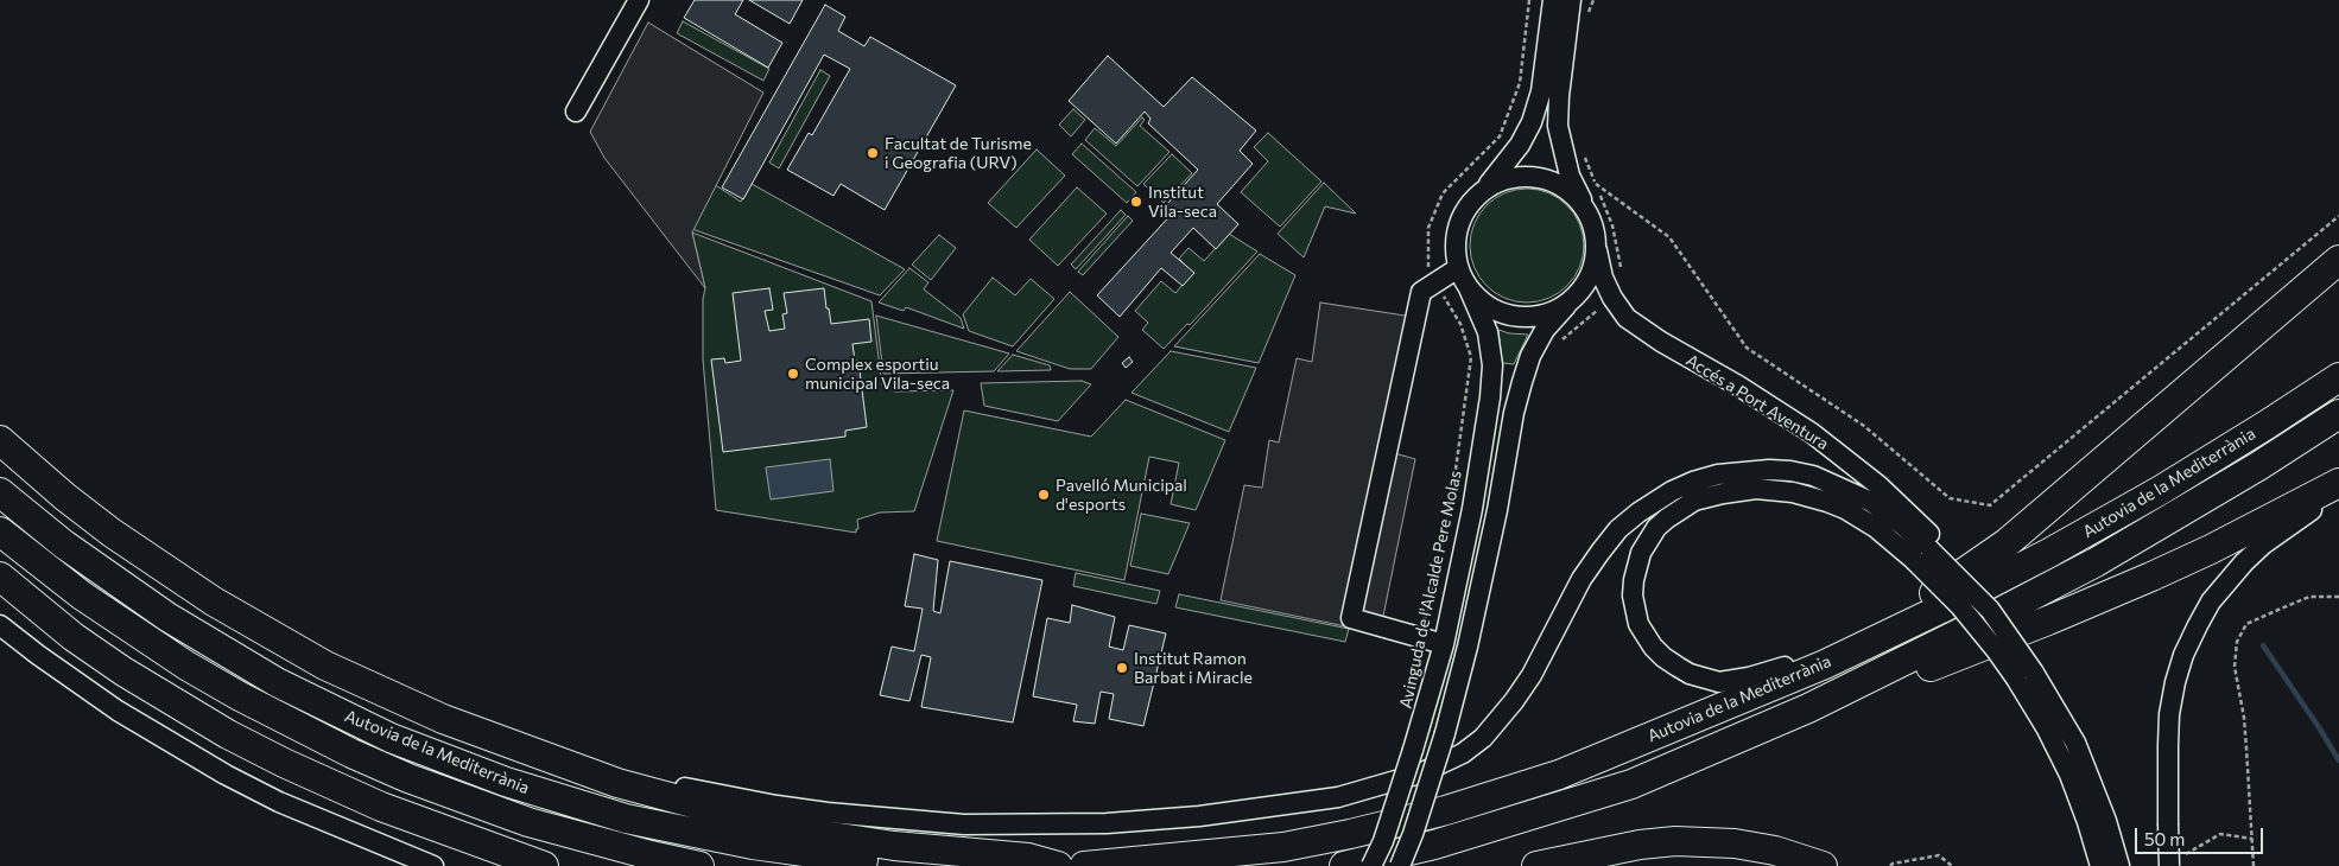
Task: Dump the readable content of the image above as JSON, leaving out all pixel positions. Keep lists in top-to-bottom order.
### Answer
{
  "streets": {
    "highway": ["Autovia de la Mediterrània"],
    "street": ["Accés a Port Aventura", "Avinguda de l'Alcalde Pere Molas"]
  },
  "crossings": [
    ["Accés a Port Aventura", "Avinguda de l'Alcalde Pere Molas"]
  ],
  "places": [
    "Facultat de Turisme i Geografia (URV)",
    "Institut Vila-seca",
    "Complex esportiu municipal Vila-seca",
    "Pavelló Municipal d'esports",
    "Institut Ramon Barbat i Miracle"
  ],
  "scale_bar": "50 m"
}
